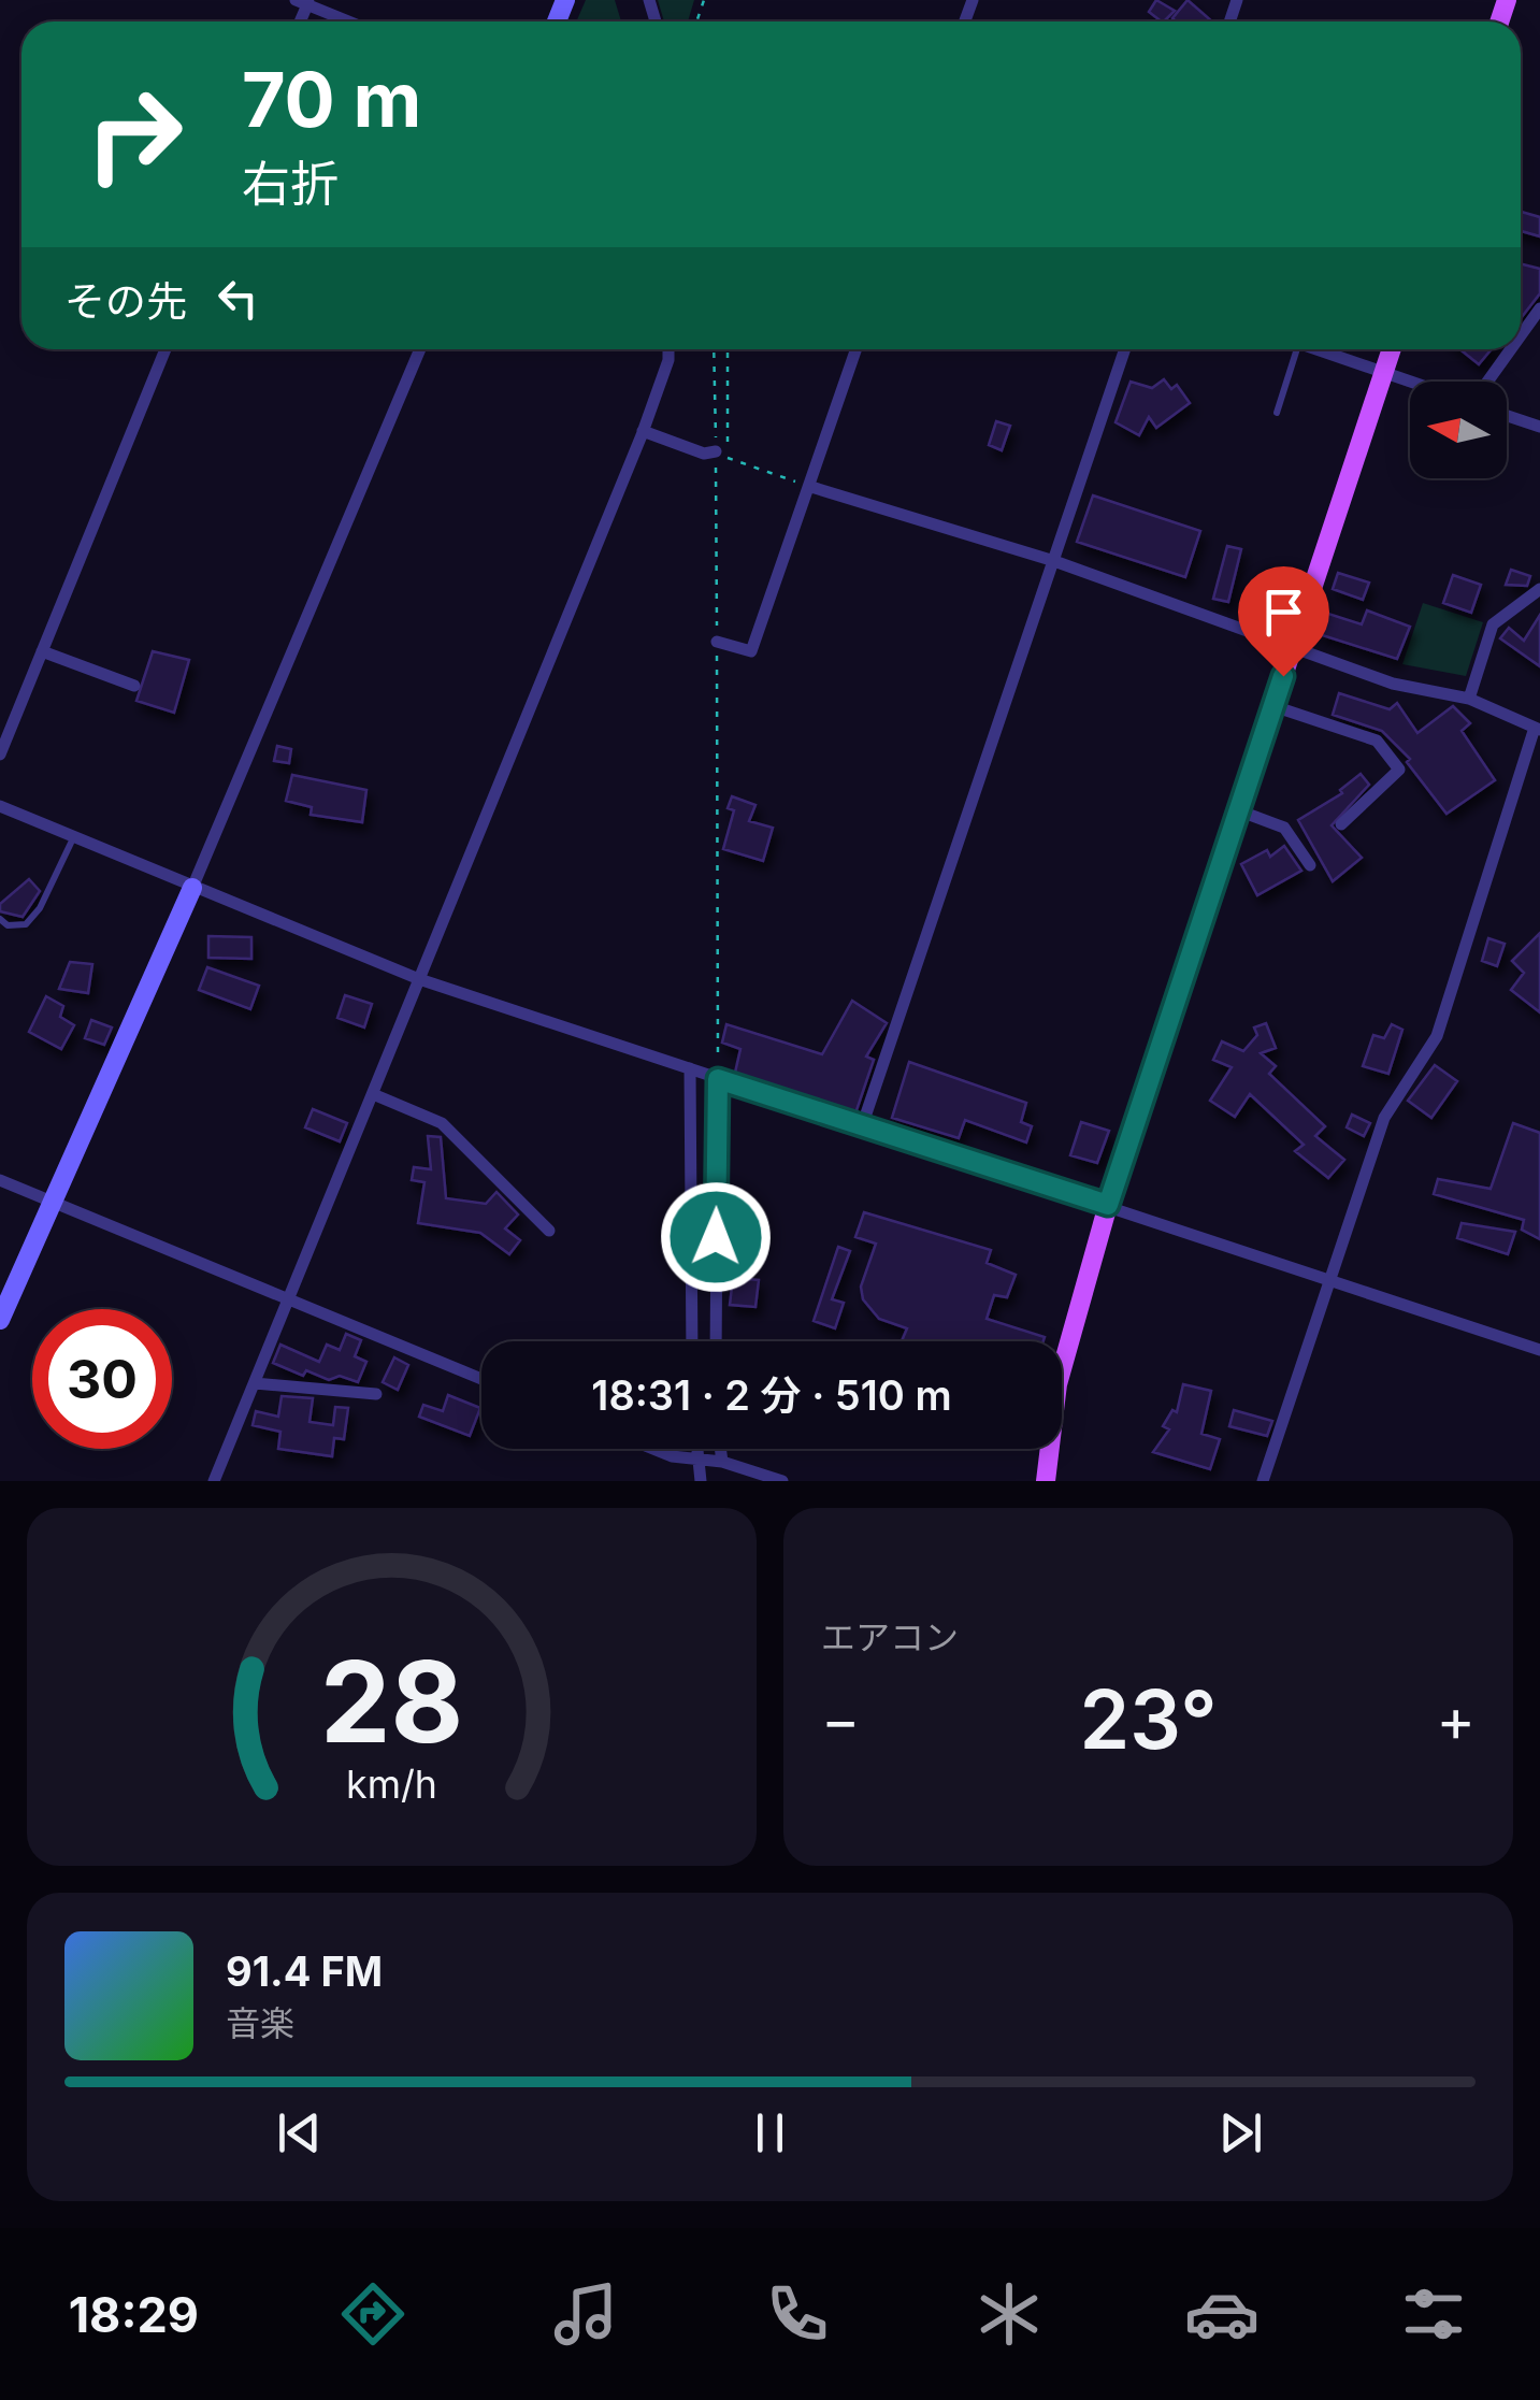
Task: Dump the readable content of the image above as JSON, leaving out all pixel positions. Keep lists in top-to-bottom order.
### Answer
{
  "north": "left",
  "page": {
    "turn": ["70 m", "右折"],
    "then": "その先",
    "limit": "30",
    "trip": "18:31 · 2 分 · 510 m",
    "tile": "エアコン",
    "heat": ["−", "23°", "+"],
    "song": ["91.4 FM", "音楽"],
    "tabs": "18:29",
    "gauge": ["28", "km/h"]
  }
}
